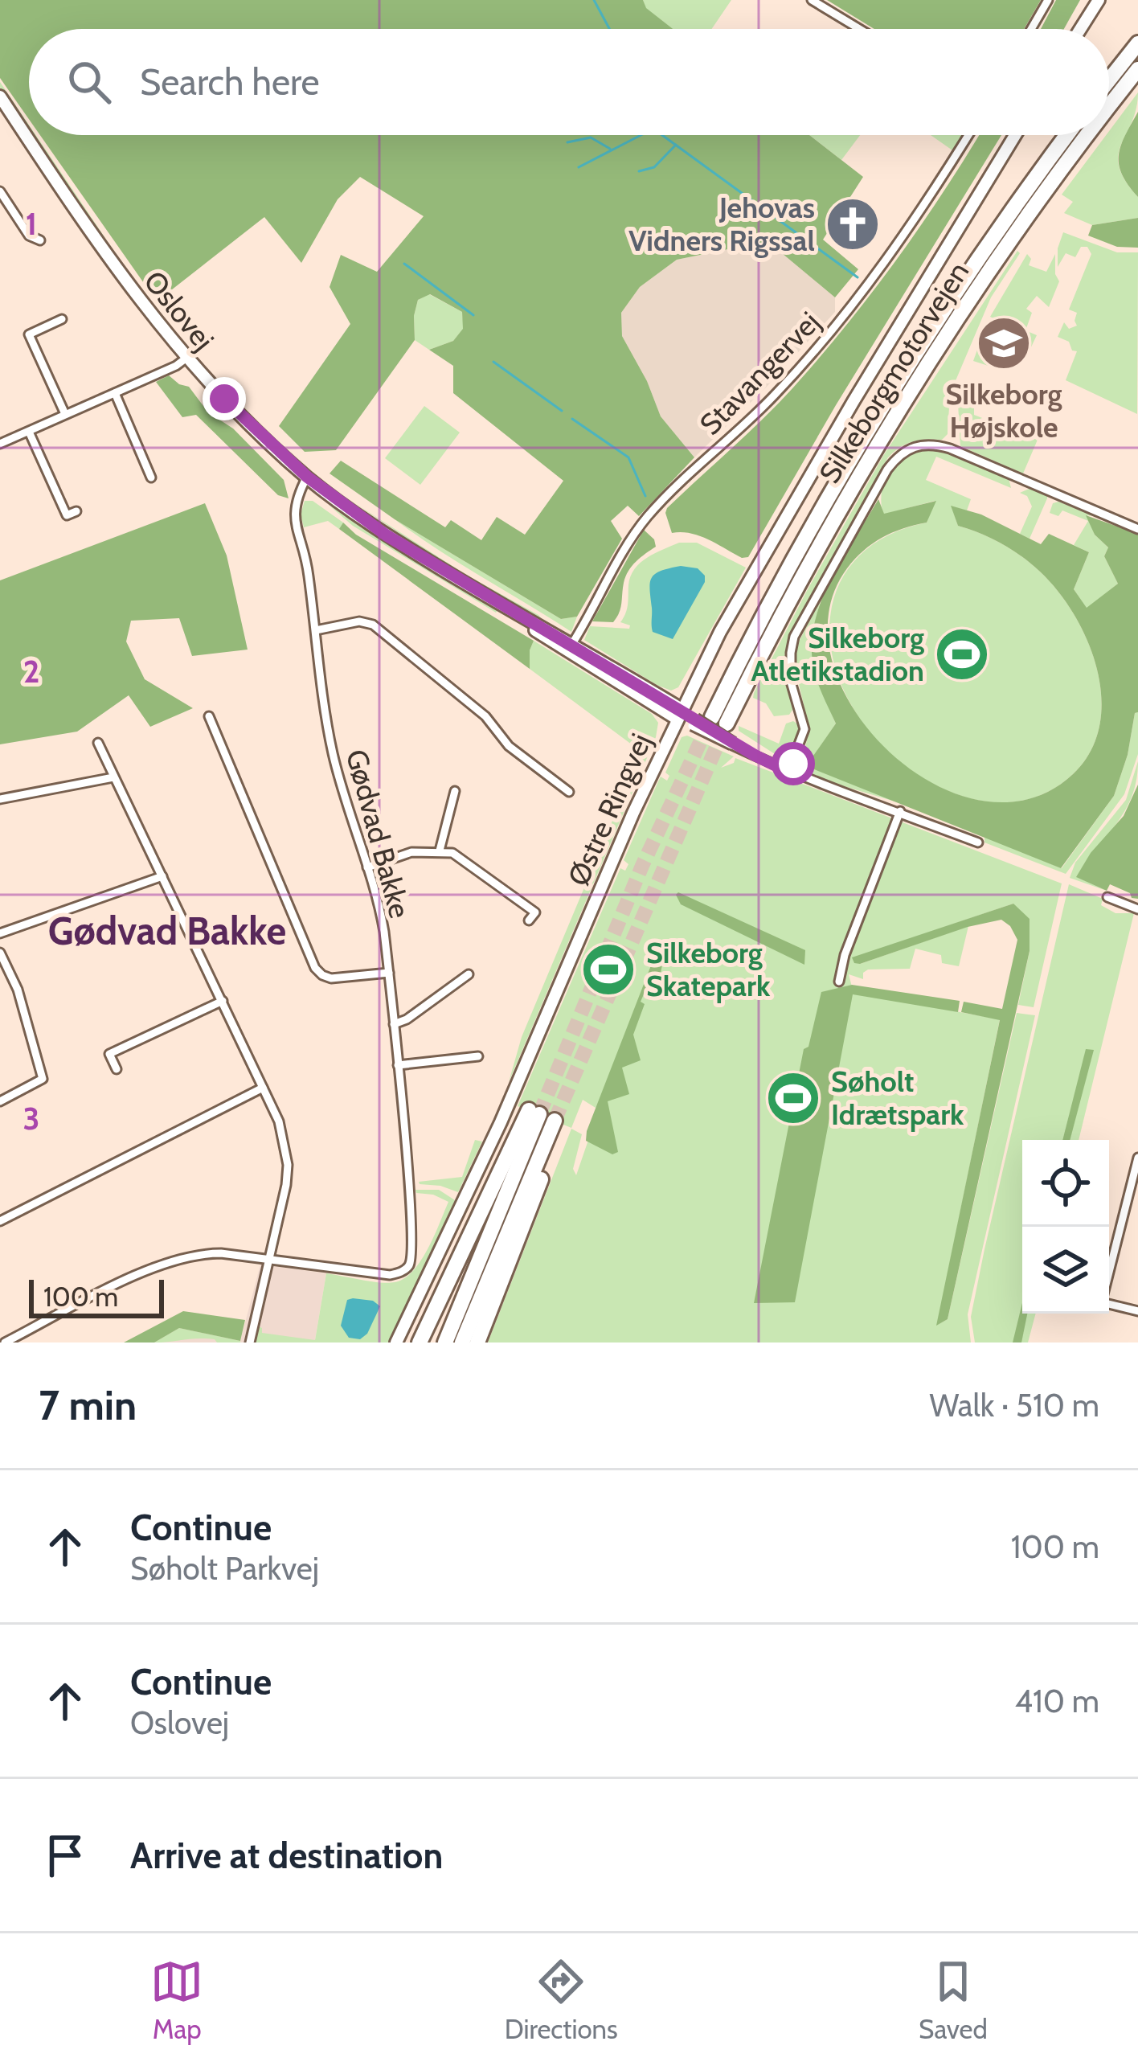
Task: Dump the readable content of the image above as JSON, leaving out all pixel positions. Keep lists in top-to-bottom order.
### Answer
{
  "streets": {
    "highway": ["Silkeborgmotorvejen"],
    "main road": ["Oslovej", "Østre Ringvej"],
    "street": ["Stavangervej", "Gødvad Bakke"]
  },
  "crossings": [
    ["Oslovej", "Stavangervej"],
    ["Oslovej", "Østre Ringvej"],
    ["Oslovej", "Gødvad Bakke"]
  ],
  "districts": ["Gødvad Bakke"],
  "places": {
    "church": ["Jehovas Vidners Rigssal"],
    "school or university": ["Silkeborg Højskole"],
    "sports": ["Silkeborg Atletikstadion", "Silkeborg Skatepark", "Søholt Idrætspark"]
  },
  "scale_bar": "100 m",
  "page": {
    "search": "Search here",
    "scale": "100 m",
    "heading": ["7 min", "Walk · 510 m"],
    "list": [
      ["Continue", "Søholt Parkvej", "100 m"],
      ["Continue", "Oslovej", "410 m"],
      "Arrive at destination"
    ],
    "nav": ["Map", "Directions", "Saved"]
  },
  "grid": {
    "rows": ["1", "2", "3"]
  }
}
